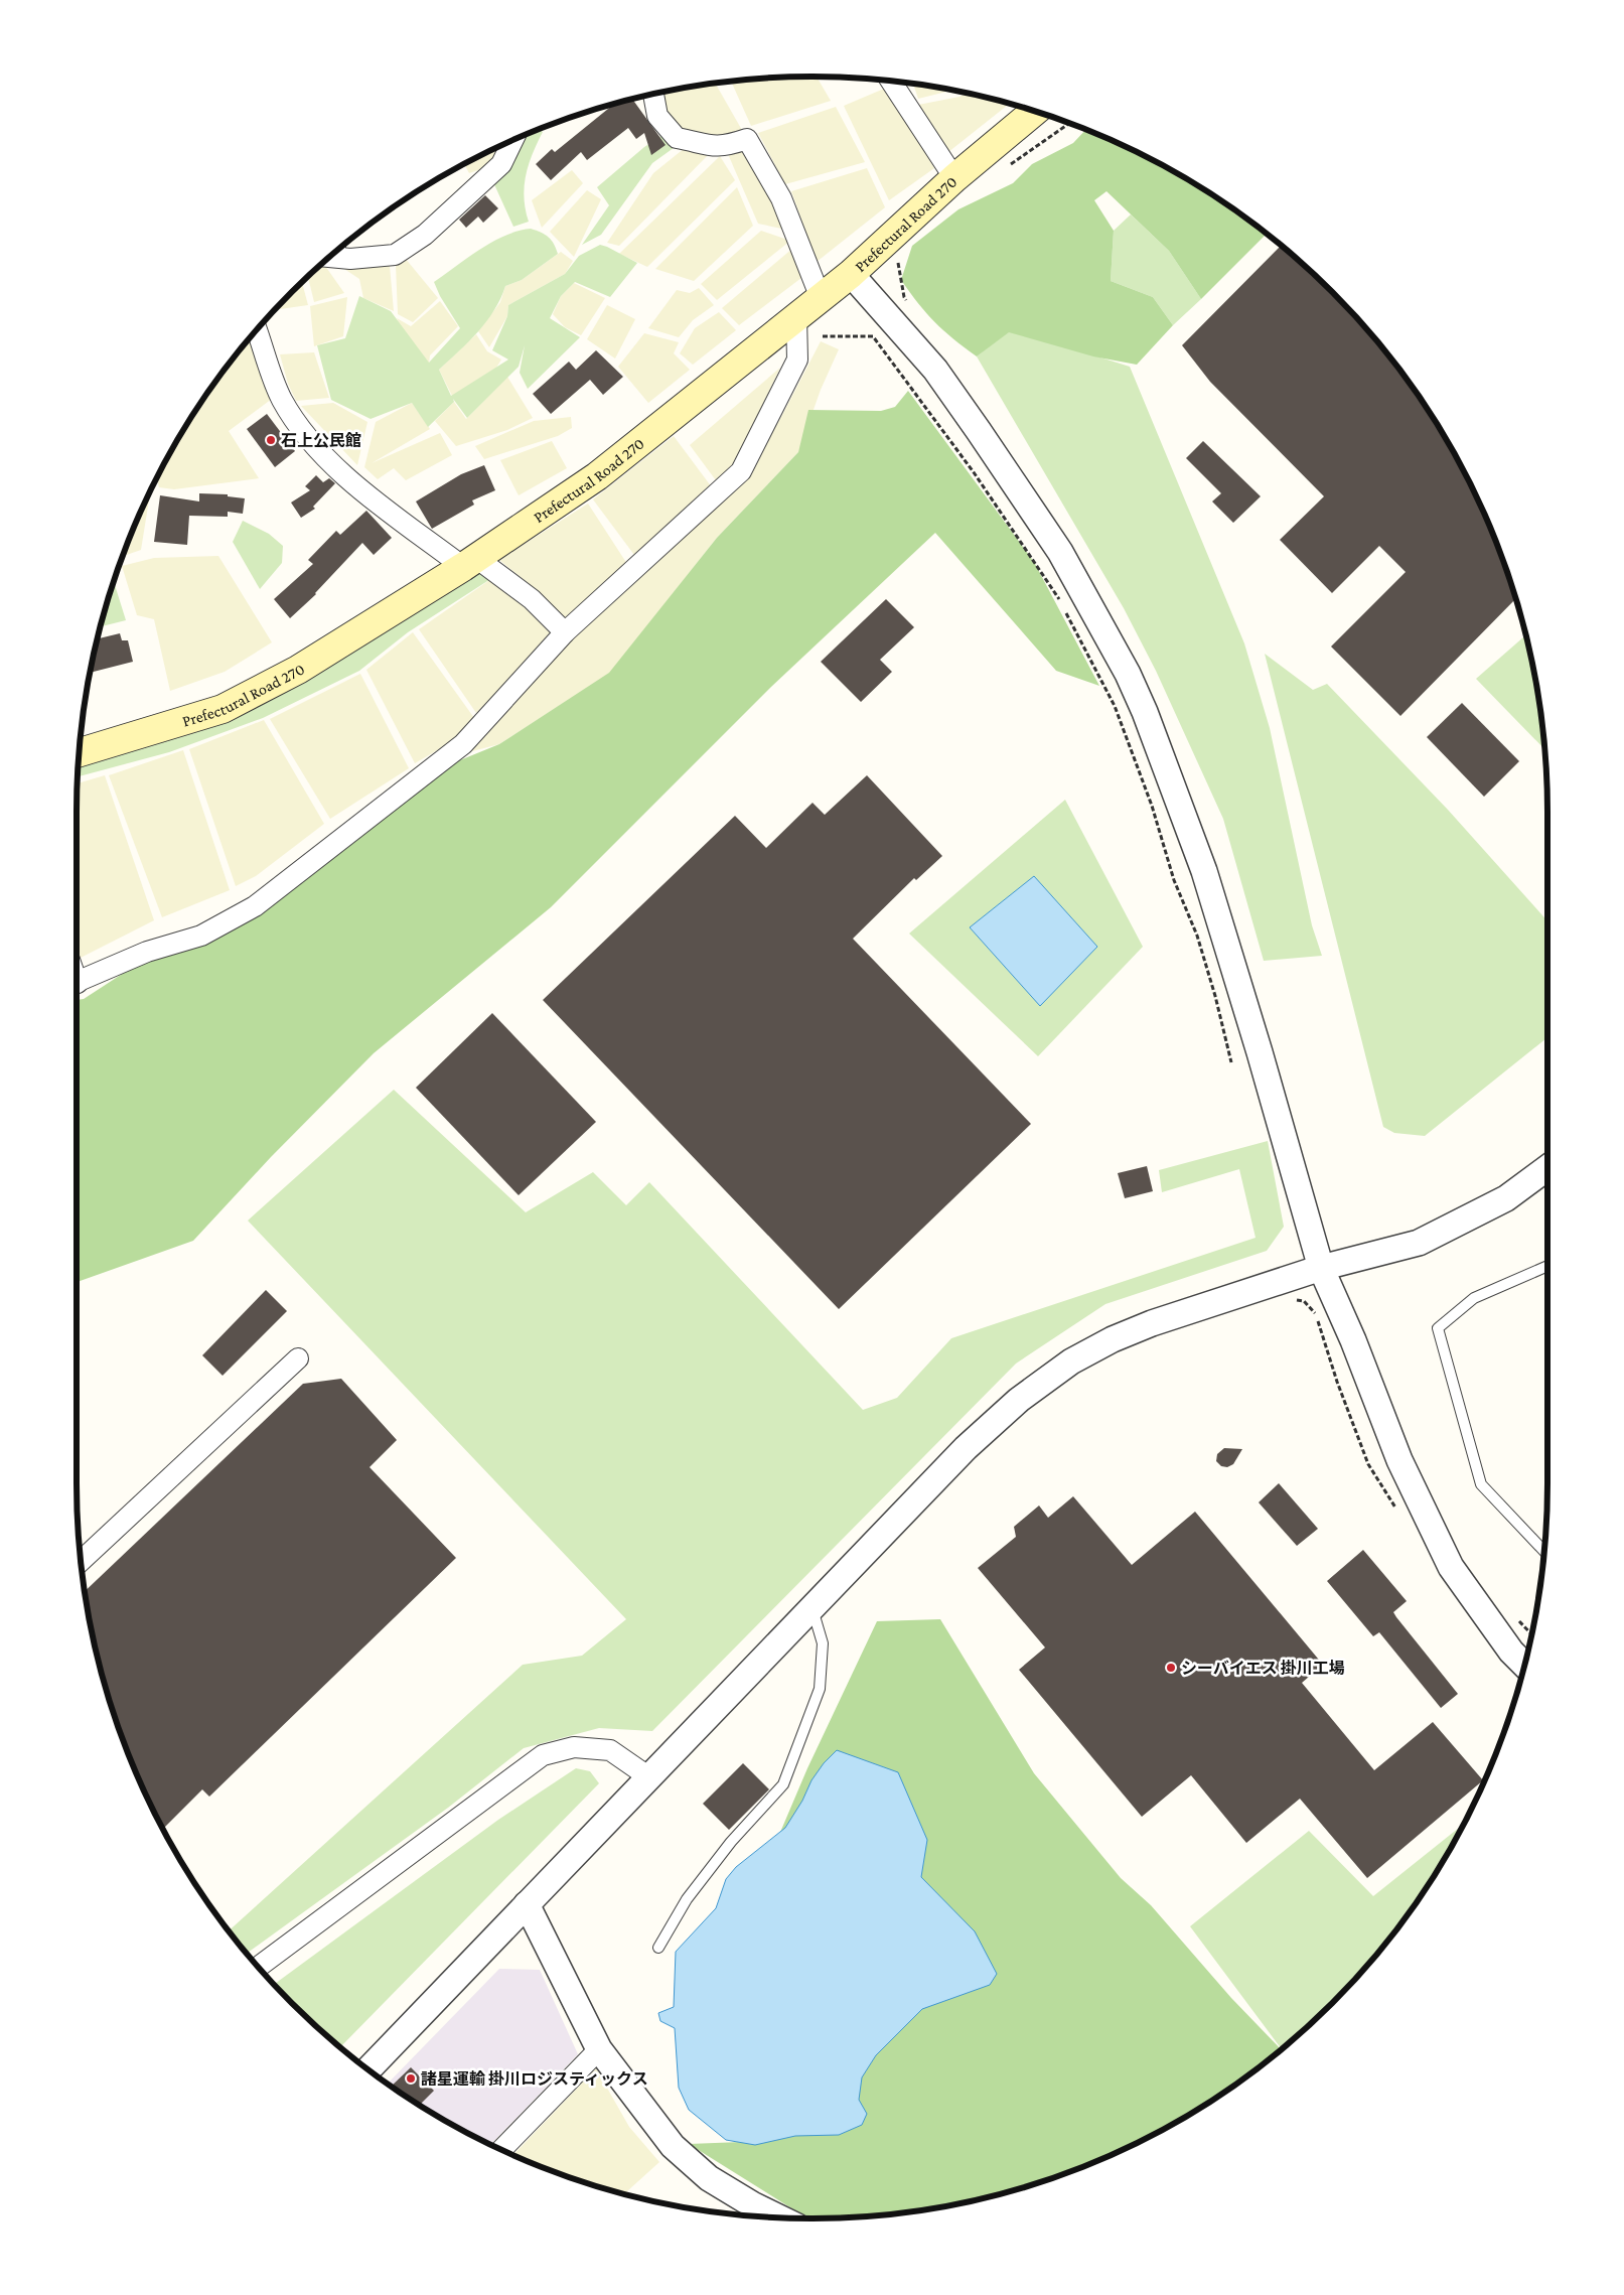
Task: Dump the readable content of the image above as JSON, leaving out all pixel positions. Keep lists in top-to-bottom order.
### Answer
{
  "streets": {
    "main road": ["Prefectural Road 270"]
  },
  "places": ["石上公民館", "シーバイエス 掛川工場", "諸星運輸 掛川ロジスティックス"]
}
